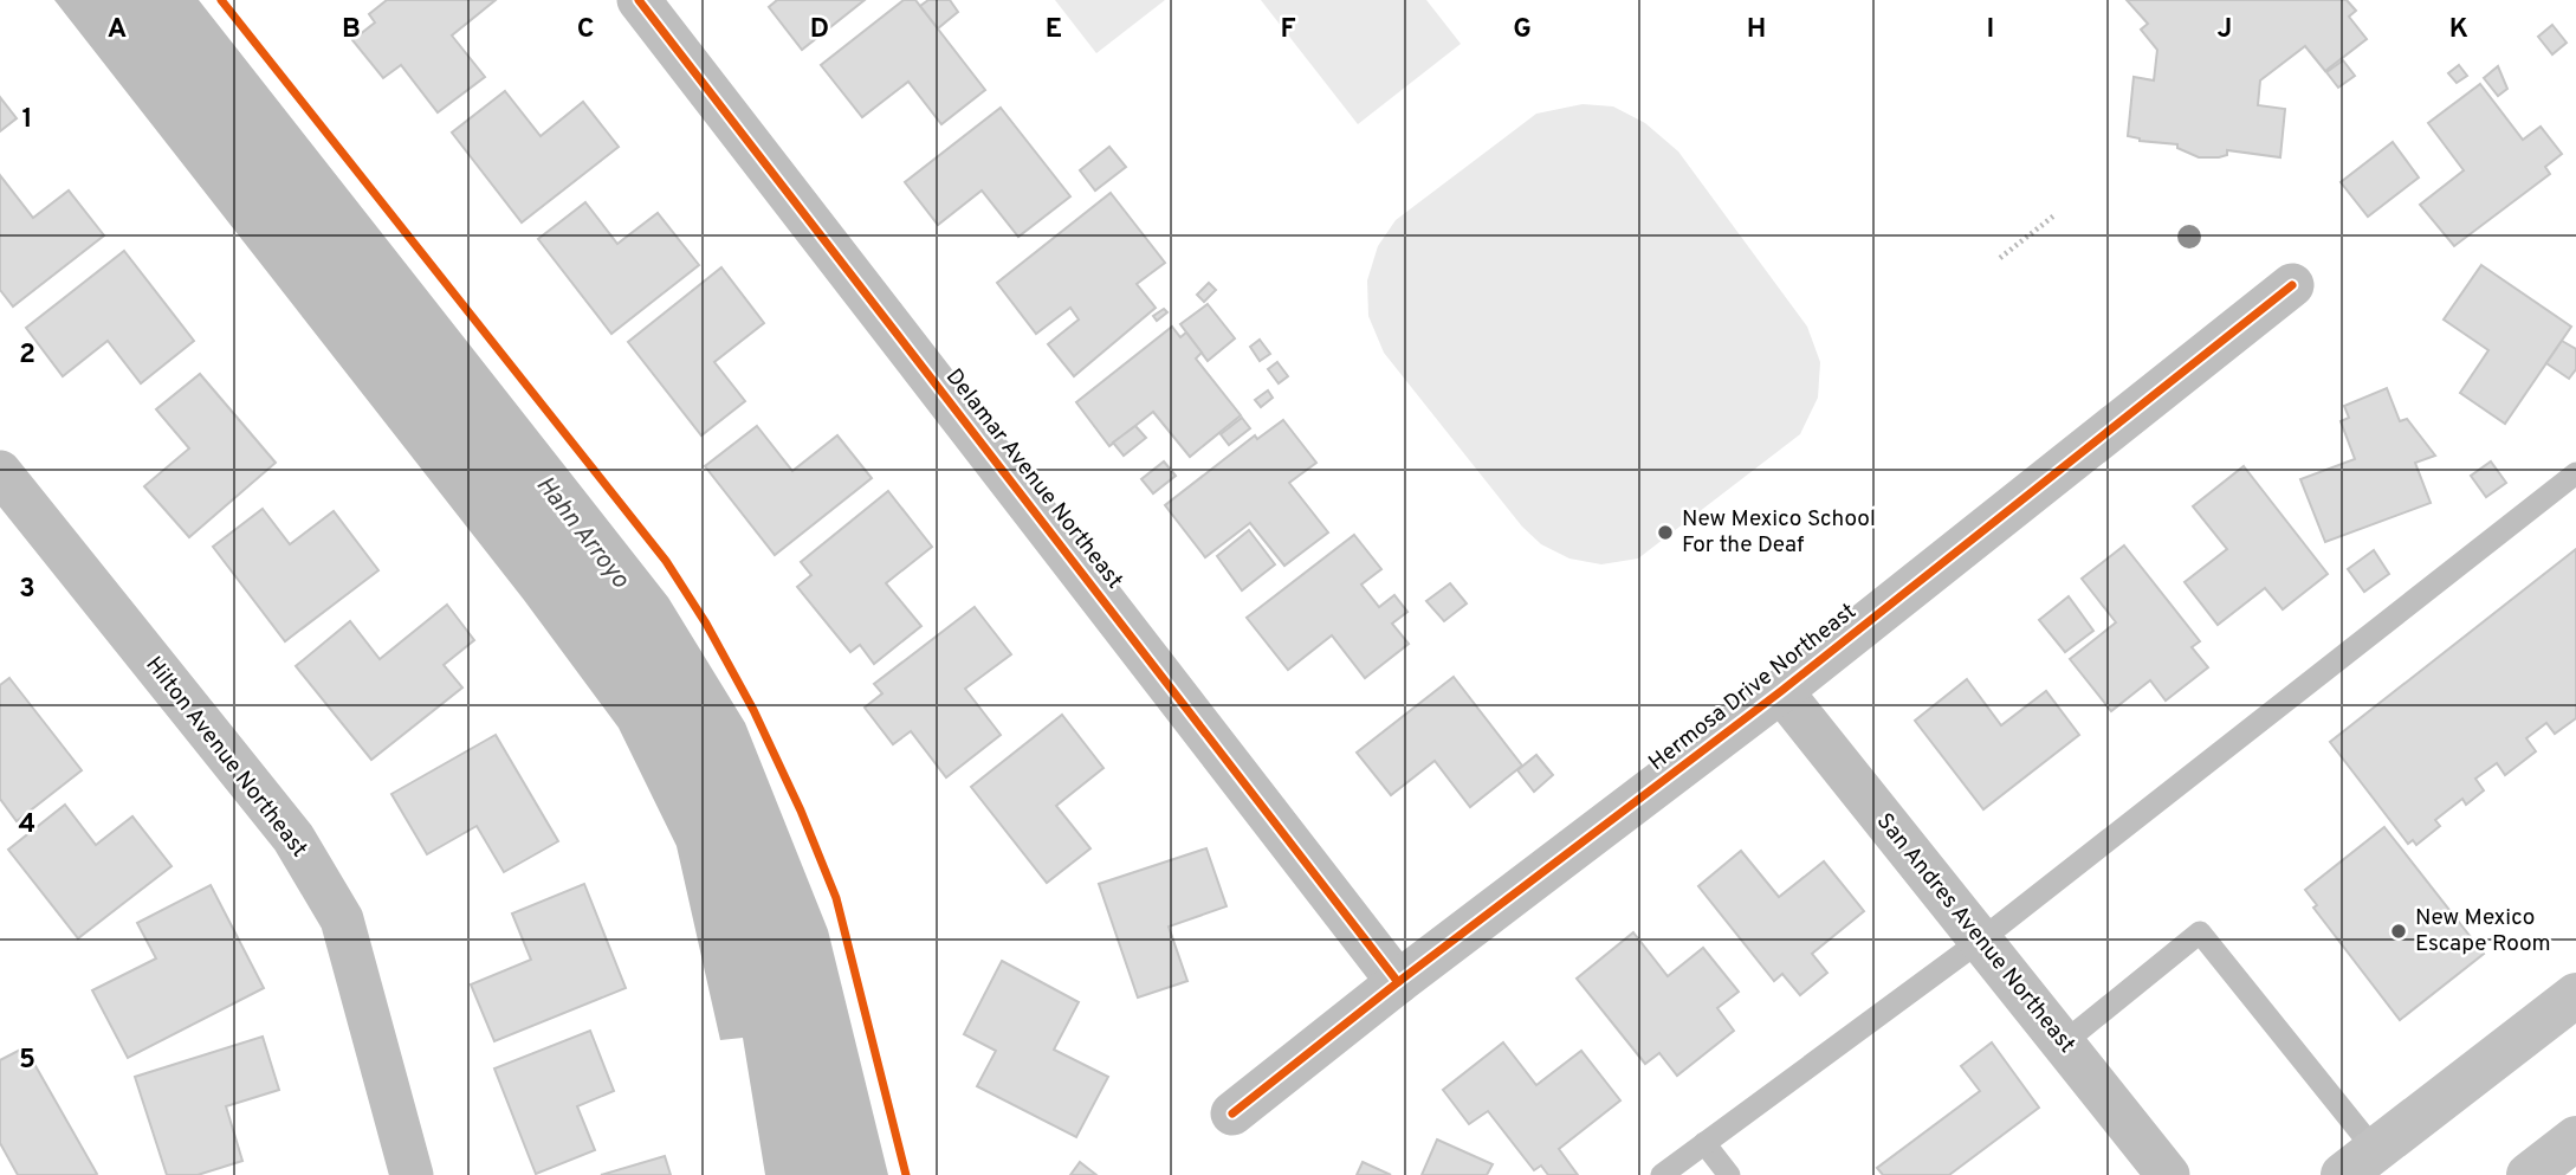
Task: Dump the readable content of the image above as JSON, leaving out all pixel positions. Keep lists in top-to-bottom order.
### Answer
{
  "streets": {
    "street": [
      "Delamar Avenue Northeast",
      "Hermosa Drive Northeast",
      "Hilton Avenue Northeast",
      "San Andres Avenue Northeast"
    ]
  },
  "crossings": [
    ["Delamar Avenue Northeast", "Hermosa Drive Northeast"],
    ["Hermosa Drive Northeast", "San Andres Avenue Northeast"]
  ],
  "water": ["Hahn Arroyo"],
  "places": ["New Mexico School For the Deaf", "New Mexico Escape Room"],
  "grid": {
    "columns": [
      "A",
      "B",
      "C",
      "D",
      "E",
      "F",
      "G",
      "H",
      "I",
      "J",
      "K"
    ],
    "rows": [
      "1",
      "2",
      "3",
      "4",
      "5"
    ]
  }
}
